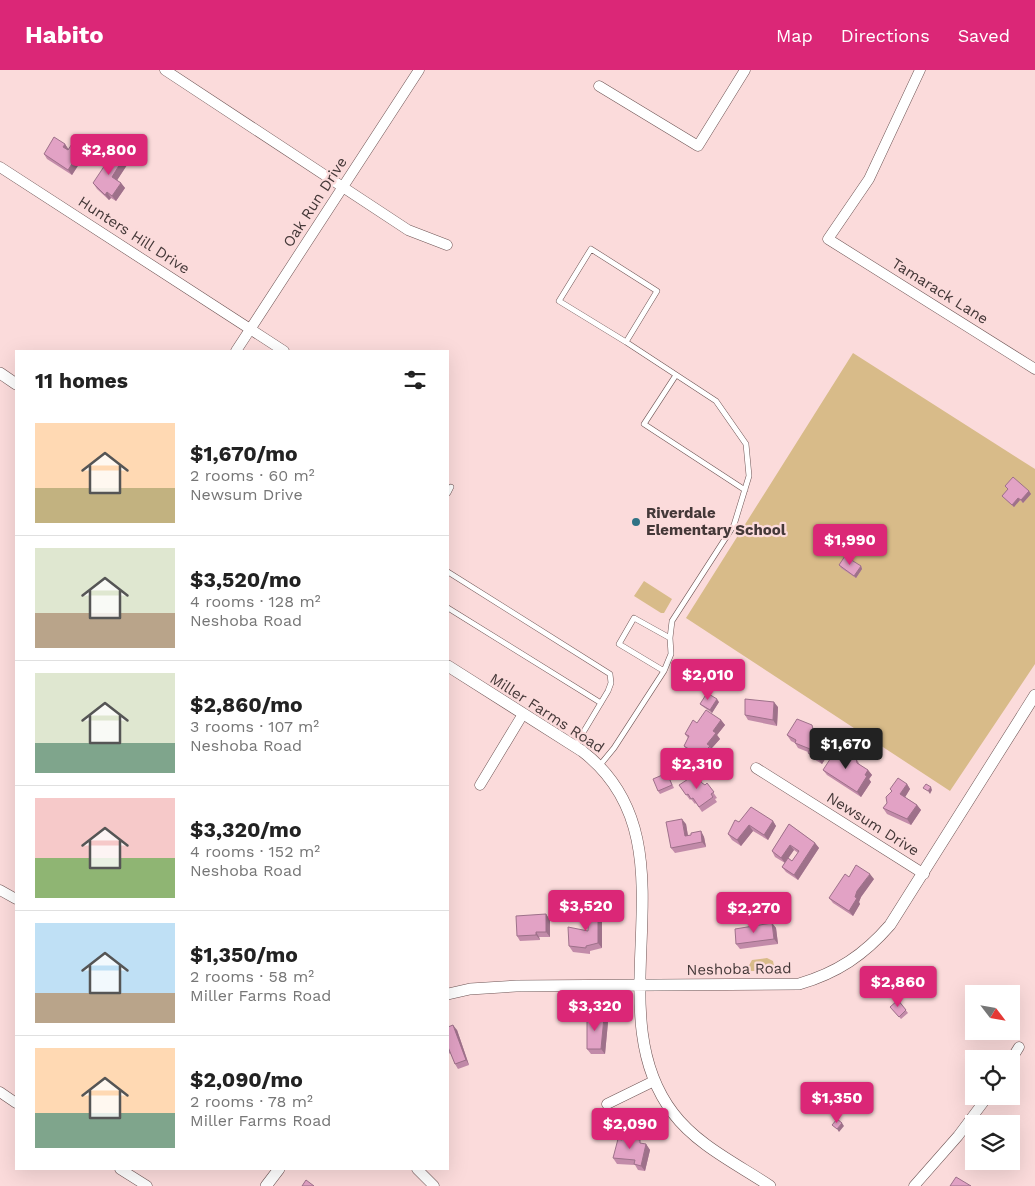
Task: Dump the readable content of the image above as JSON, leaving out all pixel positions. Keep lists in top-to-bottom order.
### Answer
{
  "streets": {
    "street": [
      "Oak Run Drive",
      "Hunters Hill Drive",
      "Tamarack Lane",
      "Miller Farms Road",
      "Newsum Drive",
      "Neshoba Road"
    ]
  },
  "crossings": [
    ["Oak Run Drive", "Hunters Hill Drive"],
    ["Miller Farms Road", "Neshoba Road"],
    ["Newsum Drive", "Neshoba Road"]
  ],
  "places": ["Riverdale Elementary School"],
  "north": "bottom right",
  "page": {
    "header": "Habito",
    "nav": ["Map", "Directions", "Saved"],
    "price": [
      "$2,800",
      "$1,990",
      "$2,010",
      "$1,670",
      "$2,310",
      "$3,520",
      "$2,270",
      "$2,860",
      "$3,320",
      "$1,350",
      "$2,090"
    ],
    "heading": "11 homes",
    "list": [
      {
        "name": "$1,670/mo",
        "note": "2 rooms · 60 m² · Newsum Drive"
      },
      {
        "name": "$3,520/mo",
        "note": "4 rooms · 128 m² · Neshoba Road"
      },
      {
        "name": "$2,860/mo",
        "note": "3 rooms · 107 m² · Neshoba Road"
      },
      {
        "name": "$3,320/mo",
        "note": "4 rooms · 152 m² · Neshoba Road"
      },
      {
        "name": "$1,350/mo",
        "note": "2 rooms · 58 m² · Miller Farms Road"
      },
      {
        "name": "$2,090/mo",
        "note": "2 rooms · 78 m² · Miller Farms Road"
      }
    ]
  }
}
